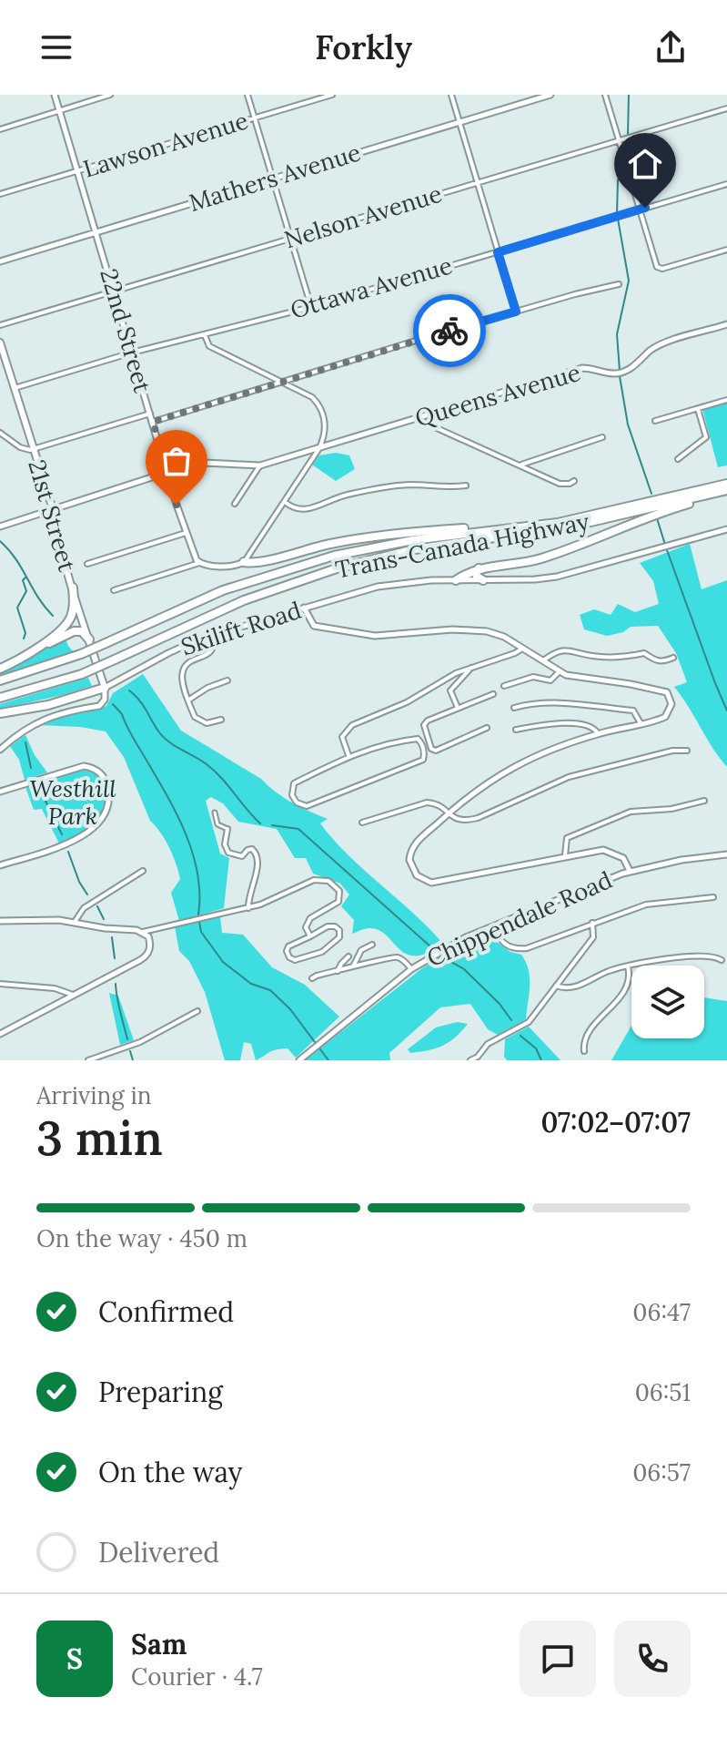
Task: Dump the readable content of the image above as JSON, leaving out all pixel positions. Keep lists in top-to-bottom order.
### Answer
{
  "streets": {
    "highway": ["Trans-Canada Highway"],
    "main road": ["21st Street"],
    "street": [
      "Lawson Avenue",
      "Mathers Avenue",
      "Nelson Avenue",
      "Ottawa Avenue",
      "22nd Street",
      "Queens Avenue",
      "Skilift Road",
      "Chippendale Road"
    ]
  },
  "crossings": [
    ["Lawson Avenue", "22nd Street"],
    ["Mathers Avenue", "22nd Street"],
    ["Nelson Avenue", "22nd Street"],
    ["Ottawa Avenue", "22nd Street"],
    ["Ottawa Avenue", "21st Street"],
    ["22nd Street", "Queens Avenue"],
    ["Queens Avenue", "21st Street"],
    ["21st Street", "Skilift Road"]
  ],
  "parks": ["Westhill Park"],
  "page": {
    "header": "Forkly",
    "heading": ["3 min", "Arriving in", "07:02–07:07"],
    "panel": ["Sam", "Courier · 4.7"],
    "bar": "On the way · 450 m",
    "list": [
      ["Confirmed", "06:47"],
      ["Preparing", "06:51"],
      ["On the way", "06:57"],
      "Delivered"
    ],
    "round": "S"
  }
}
